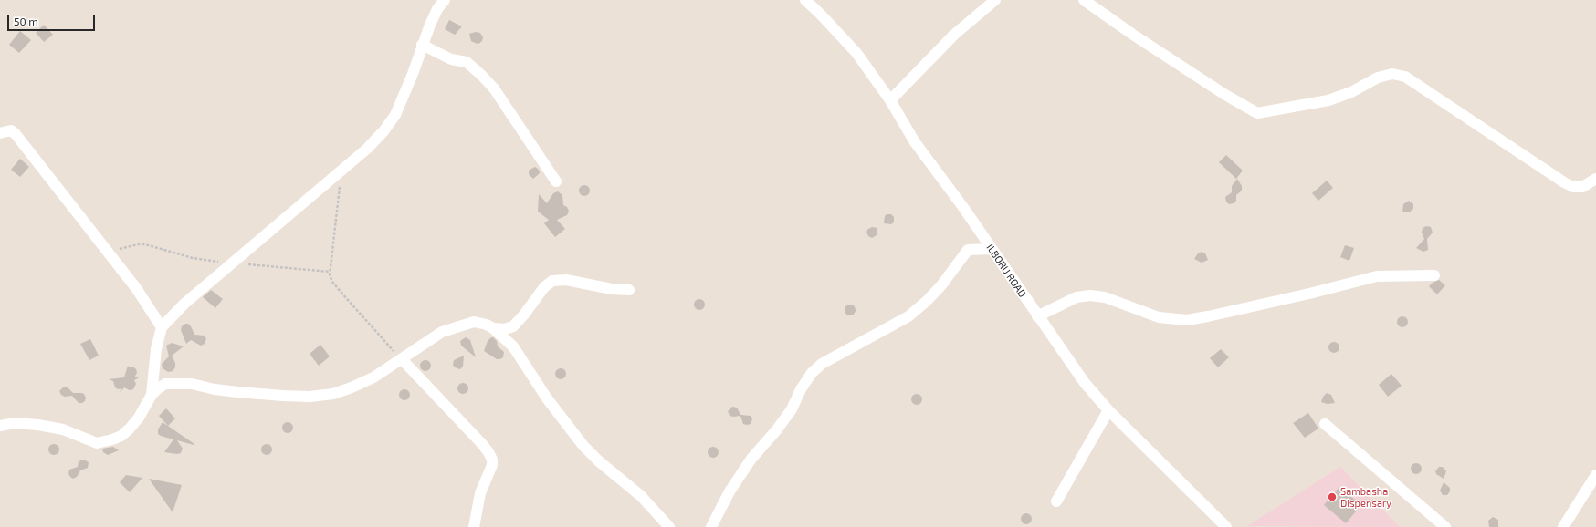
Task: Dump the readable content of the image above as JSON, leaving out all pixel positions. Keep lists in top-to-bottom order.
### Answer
{
  "streets": {
    "street": ["ILBORU ROAD"]
  },
  "places": ["Sambasha Dispensary"],
  "scale_bar": "50 m"
}
